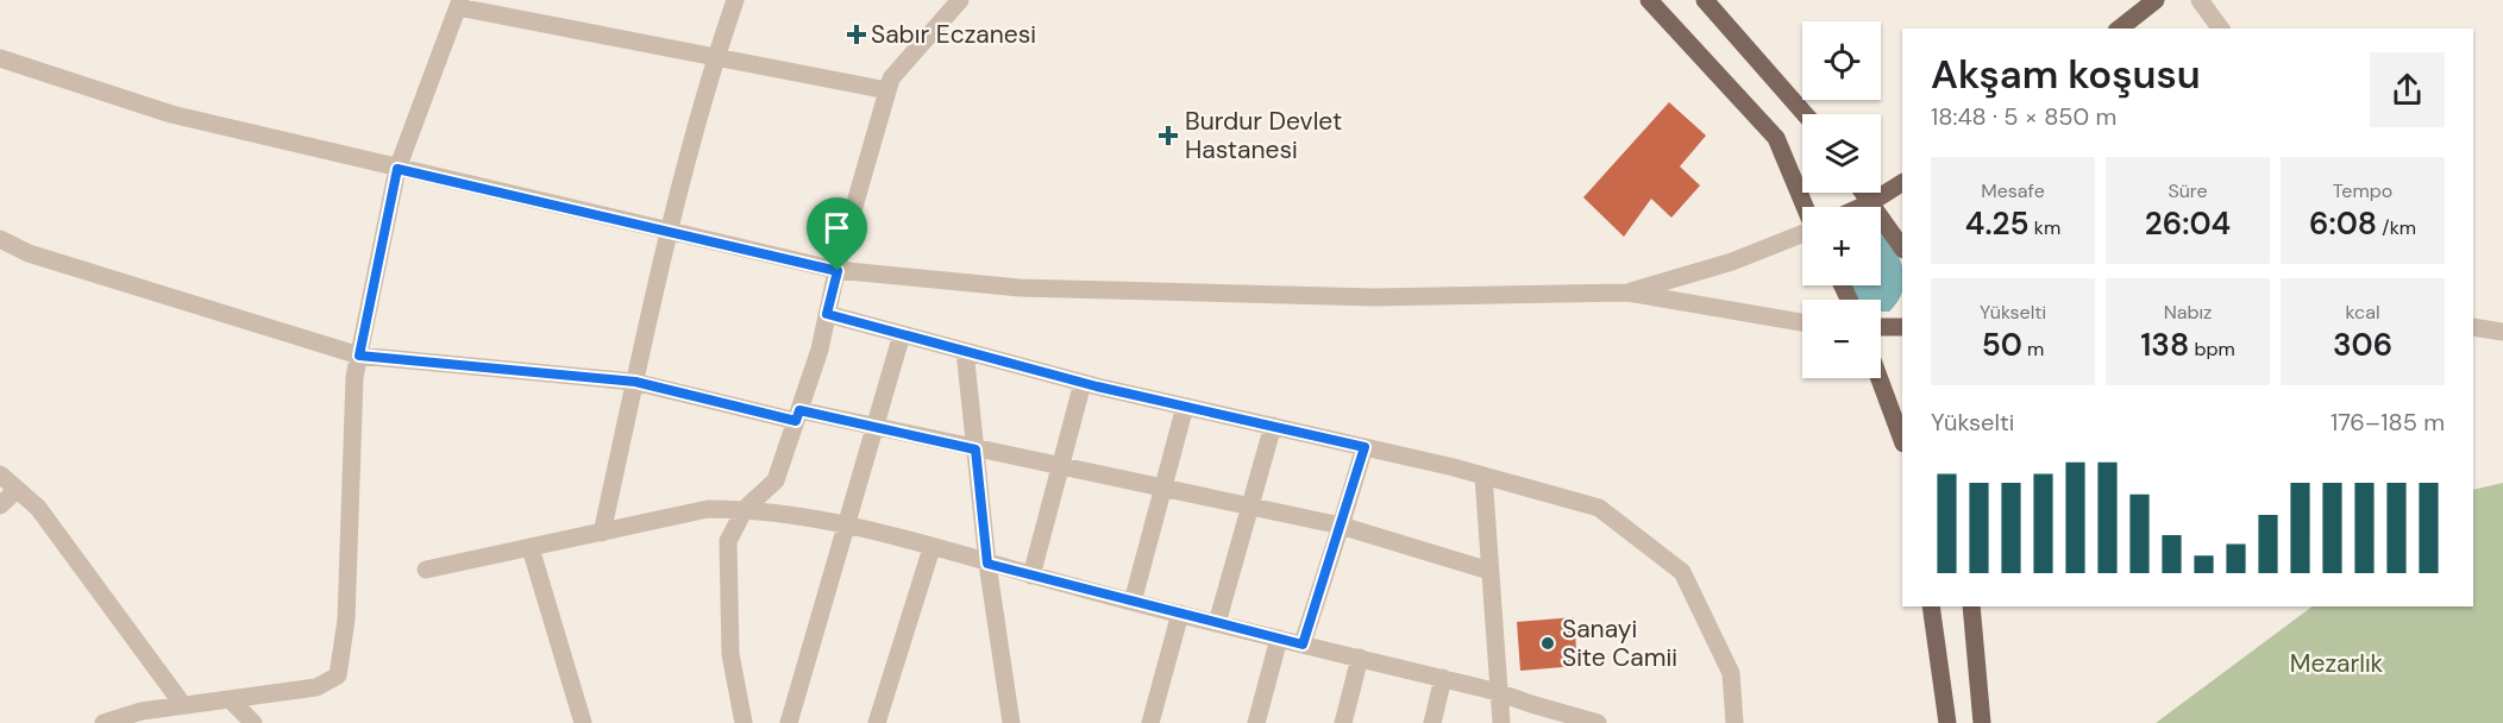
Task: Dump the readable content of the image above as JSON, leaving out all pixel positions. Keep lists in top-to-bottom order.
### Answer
{
  "parks": ["Mezarlık"],
  "places": {
    "health": ["Sabır Eczanesi", "Burdur Devlet Hastanesi"],
    "other": ["Sanayi Site Camii"]
  },
  "page": {
    "map_buttons": ["+", "−"],
    "heading": ["Akşam koşusu", "18:48 · 5 × 850 m"],
    "stats": [
      ["Mesafe", "4.25 km"],
      ["Süre", "26:04"],
      ["Tempo", "6:08 /km"],
      ["Yükselti", "50 m"],
      ["Nabız", "138 bpm"],
      ["kcal", "306"]
    ],
    "chart": ["Yükselti", "176–185 m"]
  }
}
